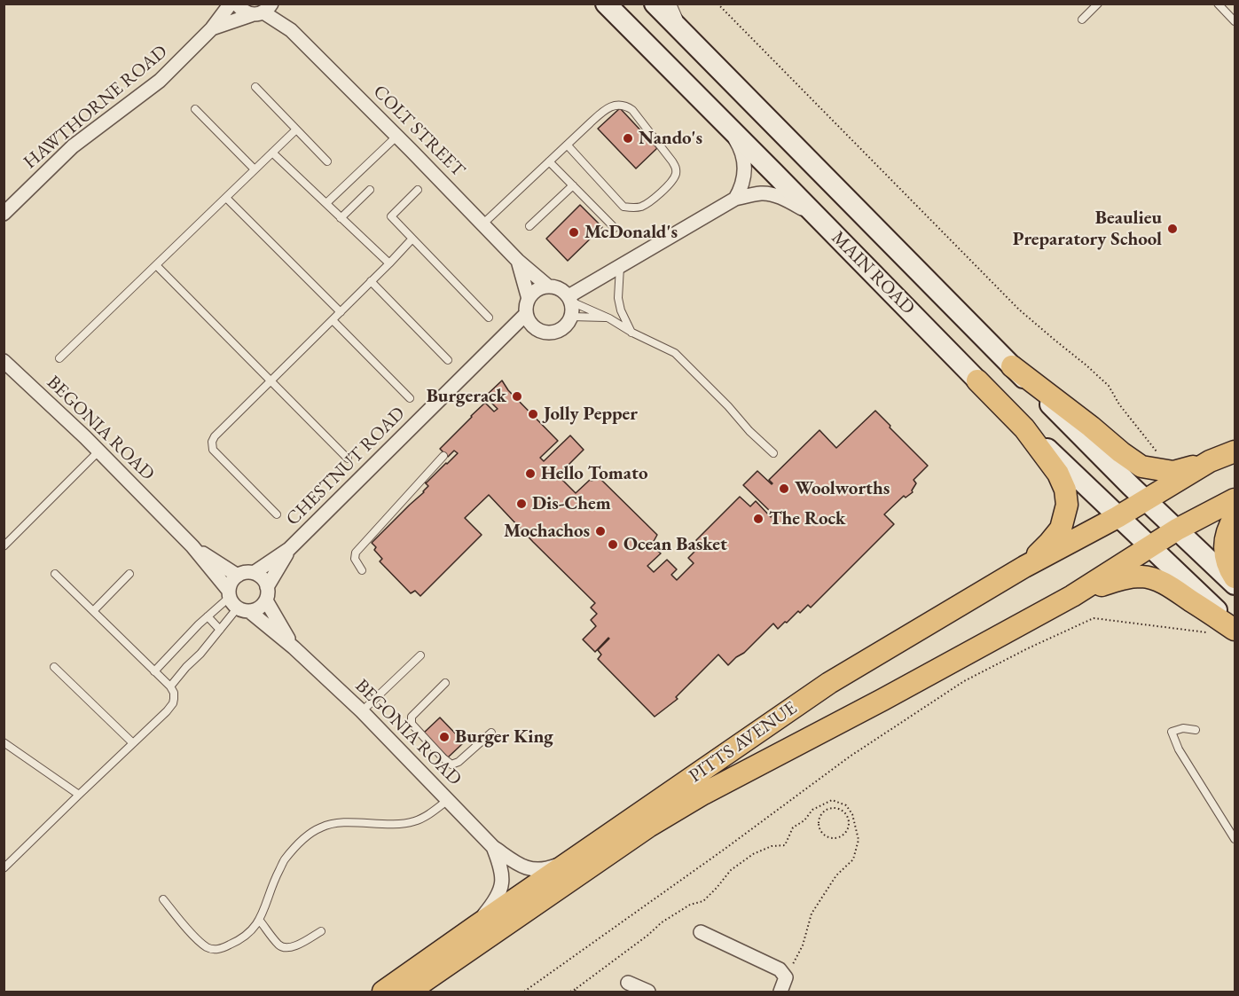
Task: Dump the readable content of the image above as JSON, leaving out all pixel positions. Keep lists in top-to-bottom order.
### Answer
{
  "streets": {
    "main road": ["MAIN ROAD", "PITTS AVENUE"],
    "street": [
      "HAWTHORNE ROAD",
      "COLT STREET",
      "BEGONIA ROAD",
      "CHESTNUT ROAD"
    ]
  },
  "crossings": [
    ["HAWTHORNE ROAD", "COLT STREET"],
    ["COLT STREET", "CHESTNUT ROAD"],
    ["MAIN ROAD", "PITTS AVENUE"],
    ["BEGONIA ROAD", "CHESTNUT ROAD"]
  ],
  "places": [
    "Nando's",
    "Beaulieu Preparatory School",
    "McDonald's",
    "Burgerack",
    "Jolly Pepper",
    "Hello Tomato",
    "Woolworths",
    "Dis-Chem",
    "The Rock",
    "Mochachos",
    "Ocean Basket",
    "Burger King"
  ]
}
